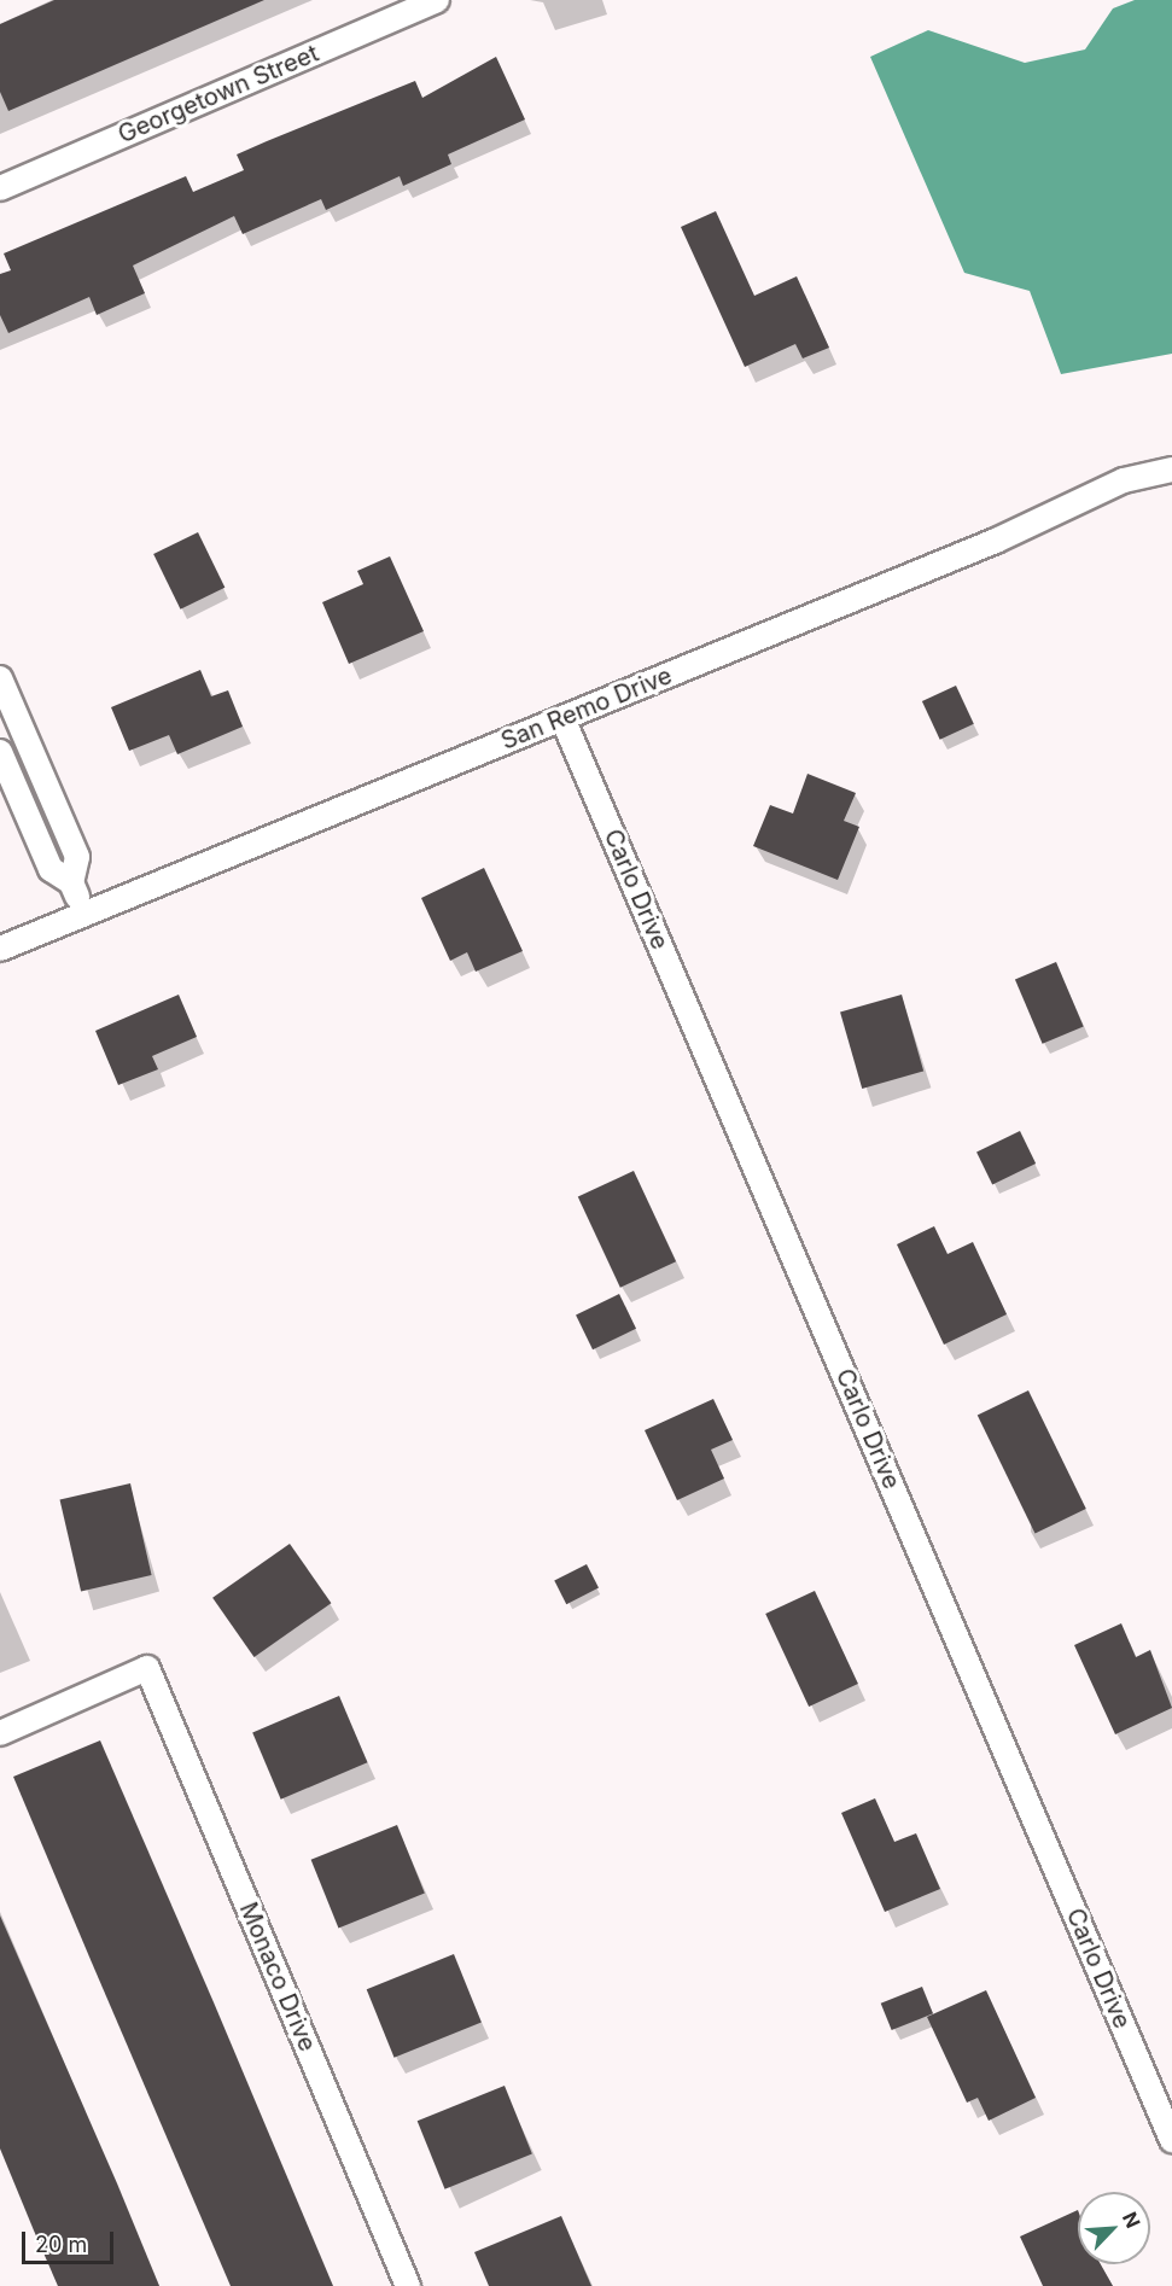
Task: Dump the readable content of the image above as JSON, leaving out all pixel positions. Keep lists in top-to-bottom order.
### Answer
{
  "streets": {
    "street": [
      "Georgetown Street",
      "San Remo Drive",
      "Carlo Drive",
      "Monaco Drive"
    ]
  },
  "crossings": [
    ["San Remo Drive", "Carlo Drive"]
  ],
  "scale_bar": "20 m",
  "north": "top right"
}
